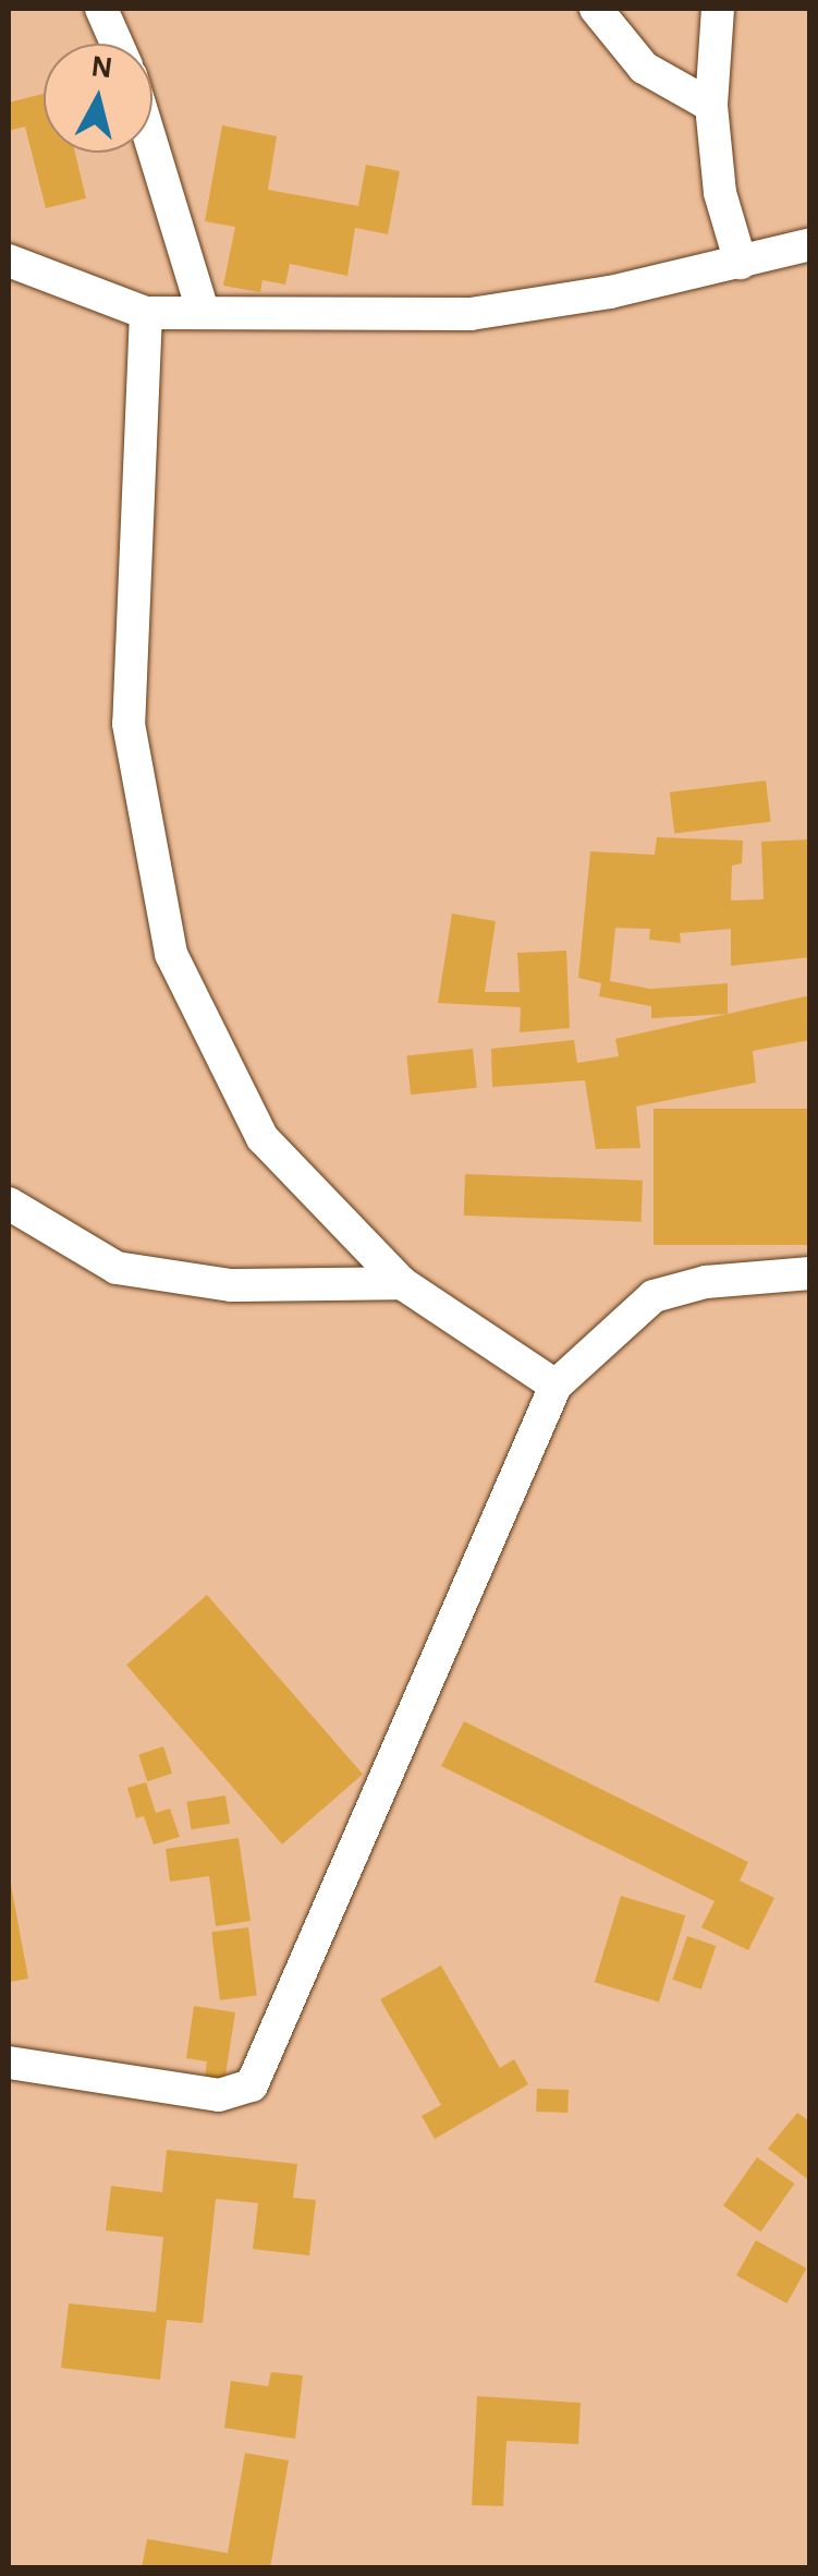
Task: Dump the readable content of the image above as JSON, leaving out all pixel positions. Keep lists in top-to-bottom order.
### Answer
{
  "north": "top"
}
